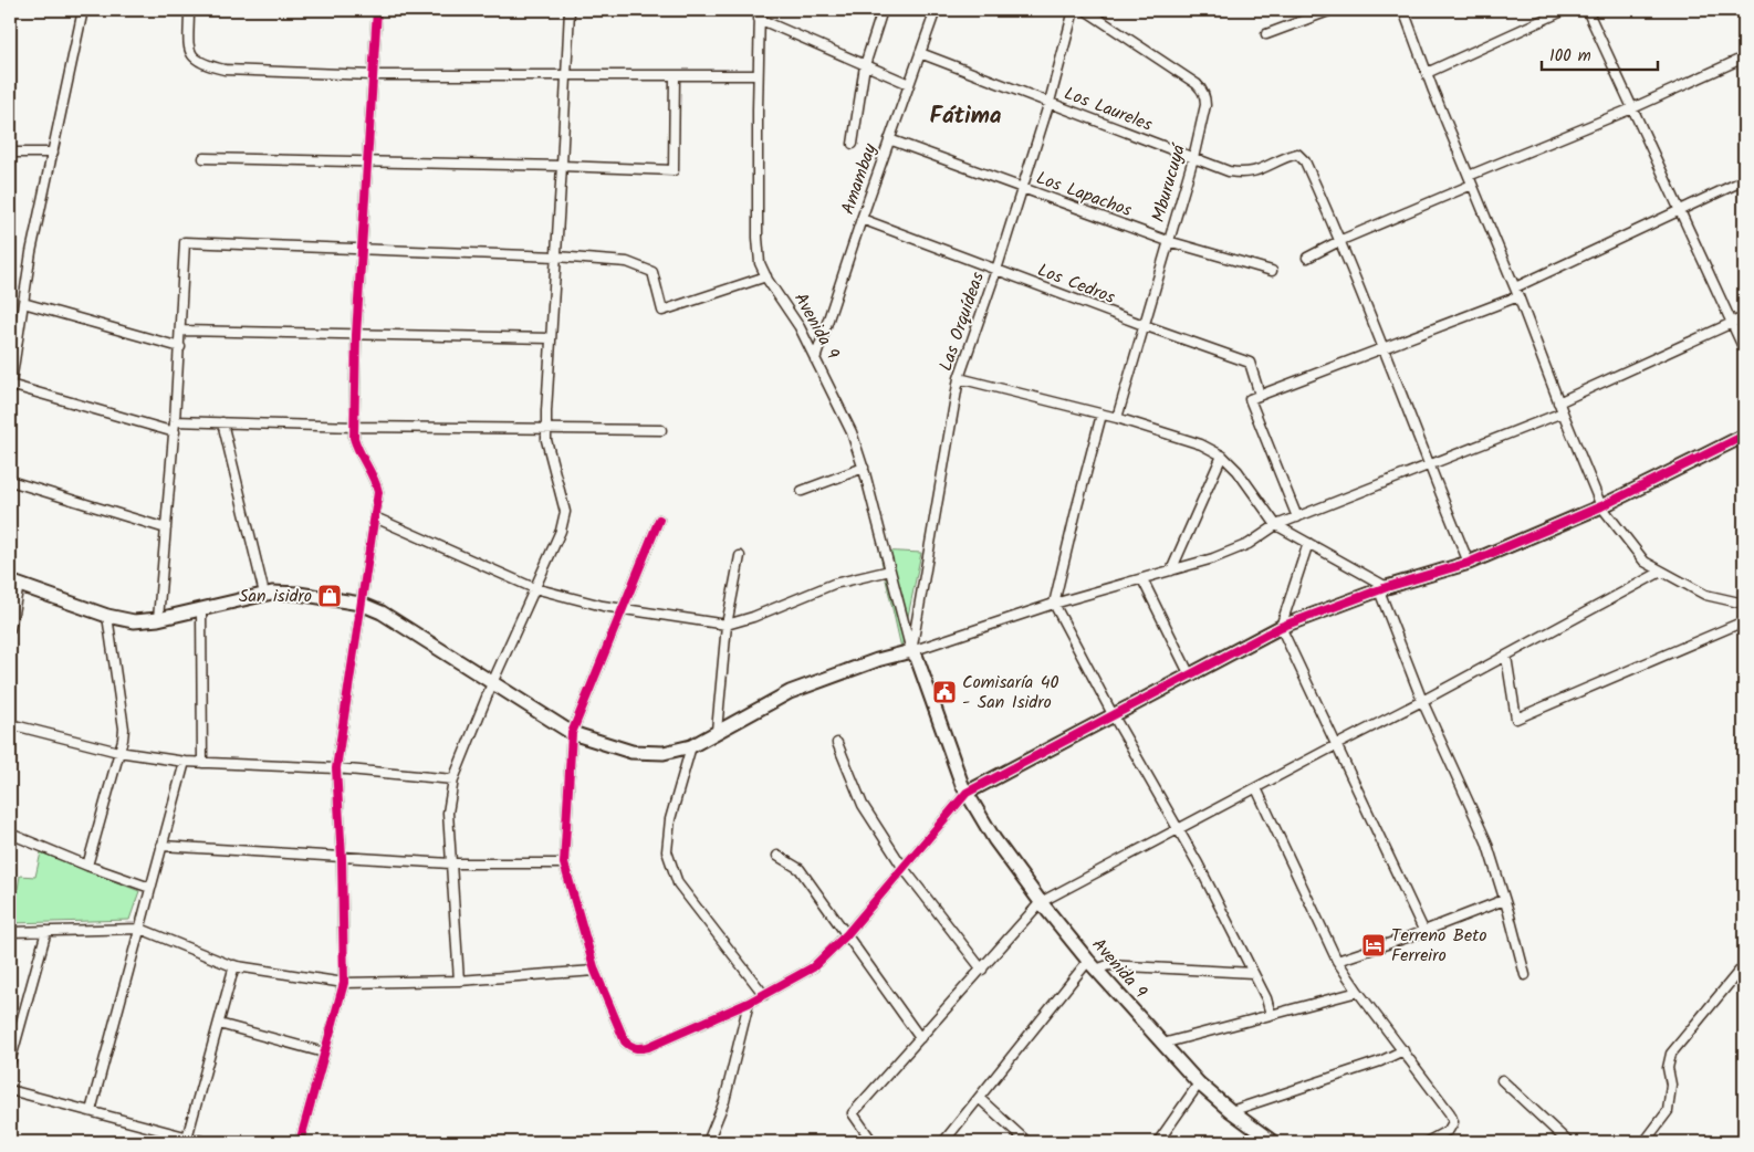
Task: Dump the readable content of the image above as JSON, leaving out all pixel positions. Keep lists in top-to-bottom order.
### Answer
{
  "streets": {
    "main road": ["Avenida 9"],
    "street": [
      "Los Laureles",
      "Amambay",
      "Mburucuyá",
      "Los Lapachos",
      "Los Cedros",
      "Las Orquídeas"
    ]
  },
  "crossings": [
    ["Los Laureles", "Amambay"],
    ["Los Laureles", "Mburucuyá"],
    ["Los Laureles", "Las Orquídeas"],
    ["Amambay", "Los Lapachos"],
    ["Amambay", "Los Cedros"],
    ["Amambay", "Avenida 9"],
    ["Mburucuyá", "Los Lapachos"],
    ["Mburucuyá", "Los Cedros"],
    ["Los Lapachos", "Las Orquídeas"],
    ["Los Cedros", "Las Orquídeas"],
    ["Las Orquídeas", "Avenida 9"]
  ],
  "districts": ["Fátima"],
  "places": {
    "shop": ["San isidro"],
    "public building": ["Comisaría 40 - San Isidro"],
    "hotel": ["Terreno Beto Ferreiro"]
  },
  "scale_bar": "100 m"
}
